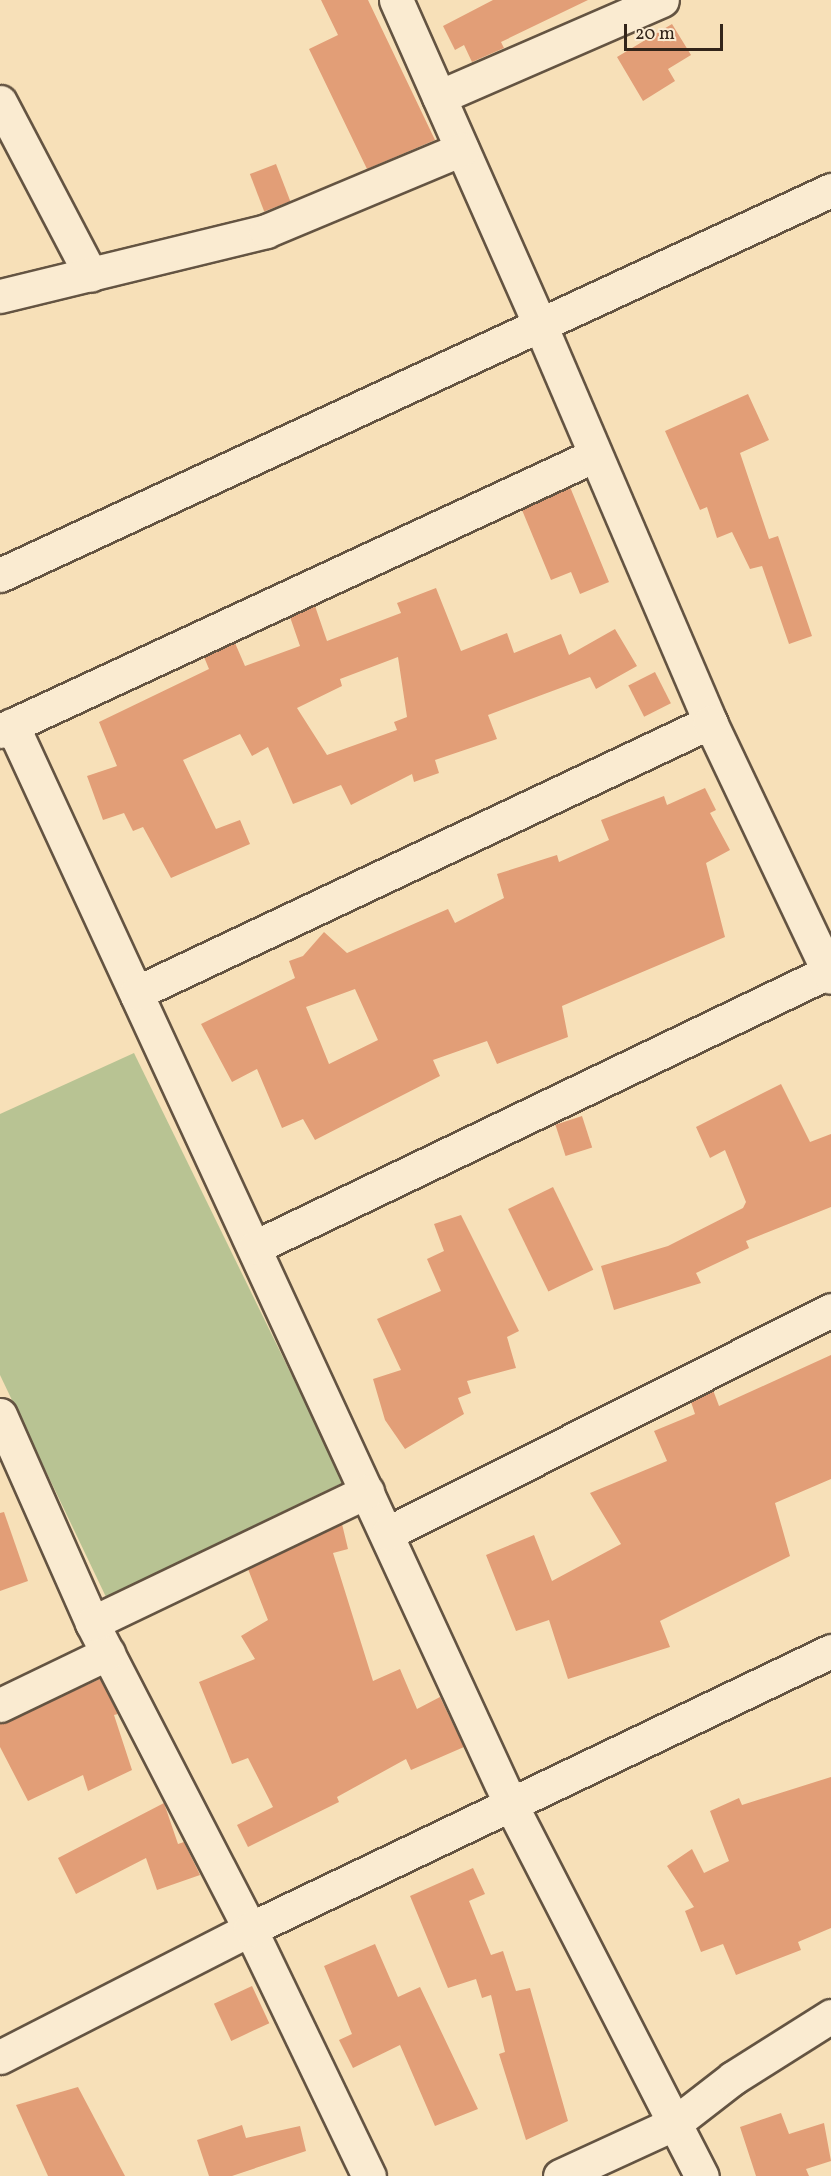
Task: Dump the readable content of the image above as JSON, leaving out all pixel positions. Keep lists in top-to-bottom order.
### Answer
{
  "scale_bar": "20 m"
}
